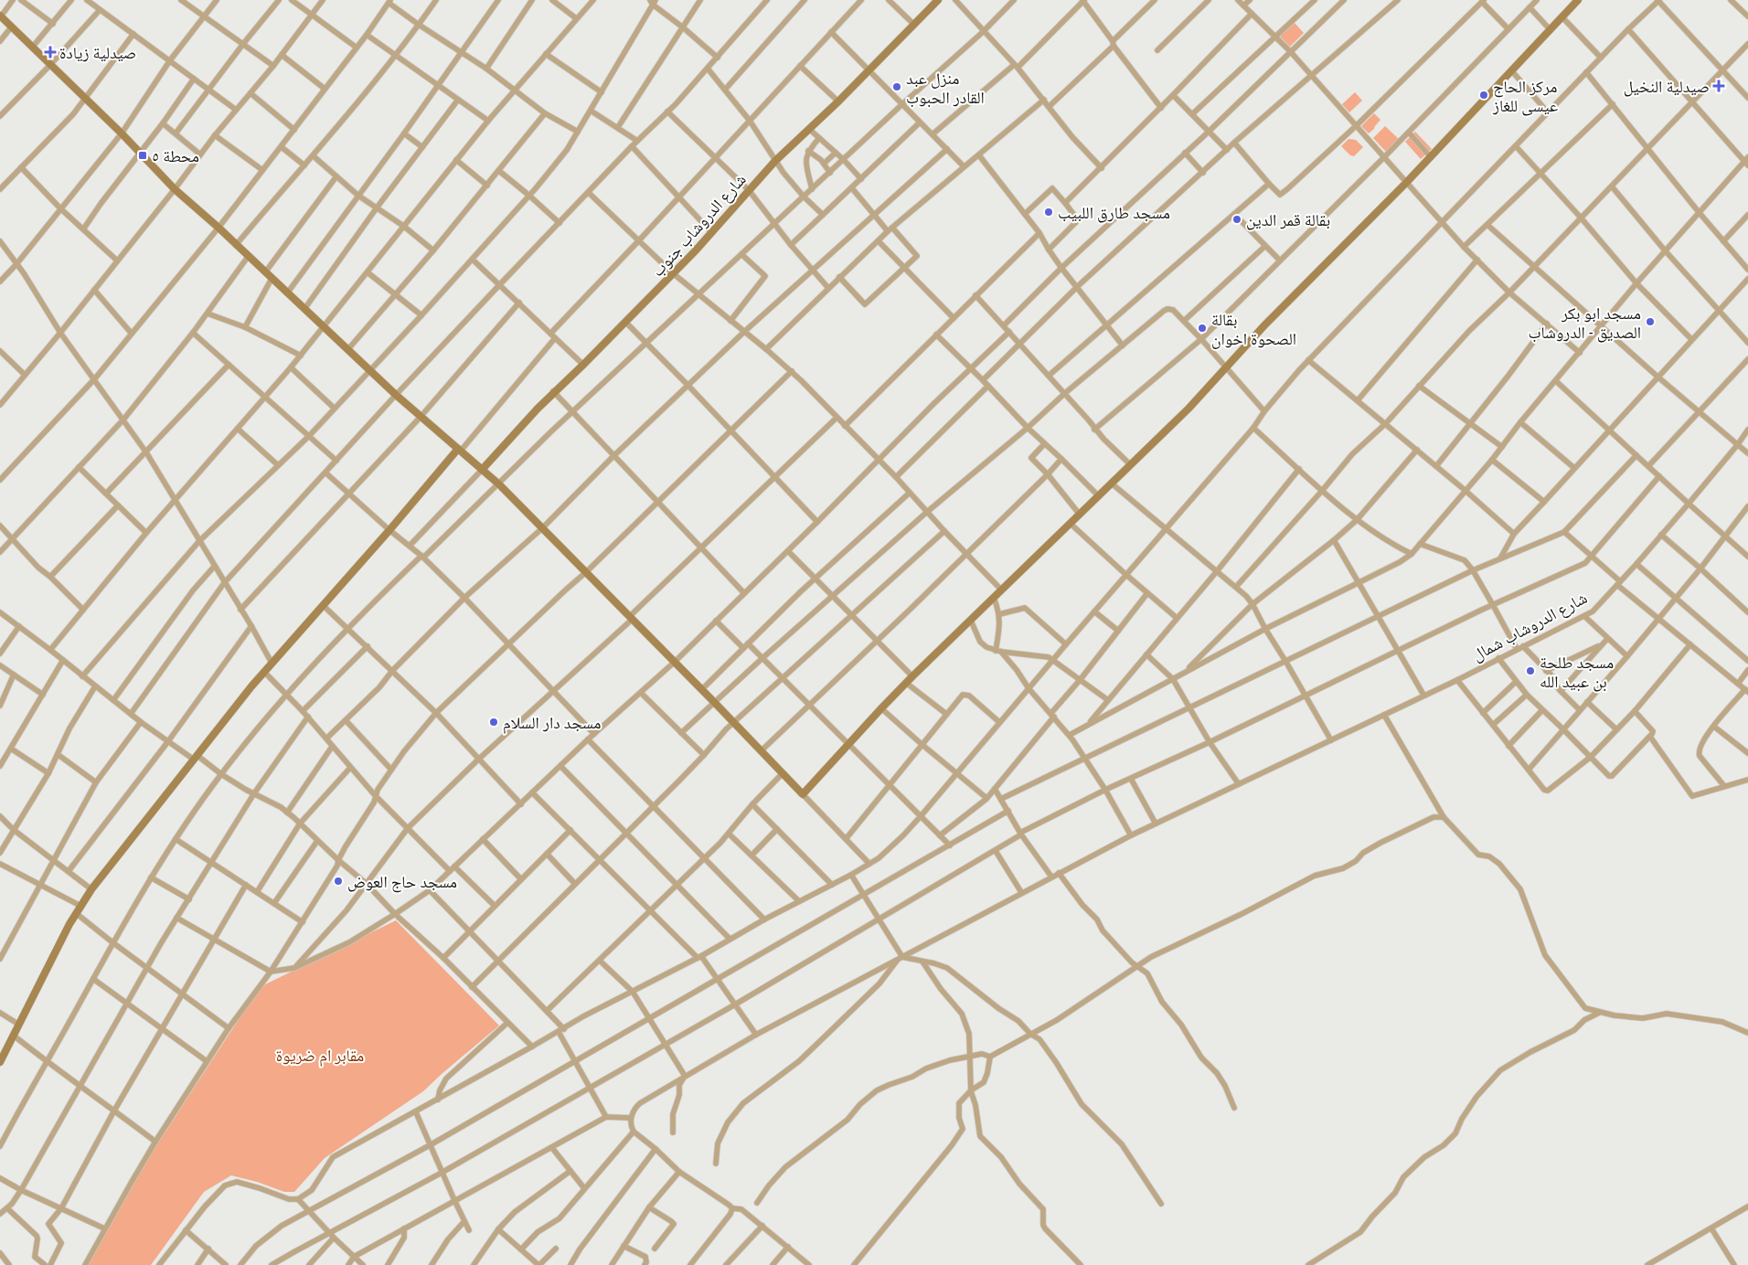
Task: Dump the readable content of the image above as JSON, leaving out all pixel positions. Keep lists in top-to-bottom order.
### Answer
{
  "streets": {
    "street": ["شارع الدروشاب جنوب", "شارع الدروشاب شمال"]
  },
  "parks": ["مقابر ام ضريوة"],
  "places": {
    "health": ["صيدلية زيادة", "صيدلية النخيل"],
    "other": [
      "منزل عبد القادر الحبوب",
      "مركز الحاج عيسى للغاز",
      "مسجد طارق اللبيب",
      "بقالة قمر الدين",
      "مسجد ابو بكر الصديق - الدروشاب",
      "بقالة الصحوة اخوان",
      "مسجد طلحة بن عبيد الله",
      "مسجد دار السلام",
      "مسجد حاج العوض"
    ],
    "transit": ["محطة ٥"]
  }
}
